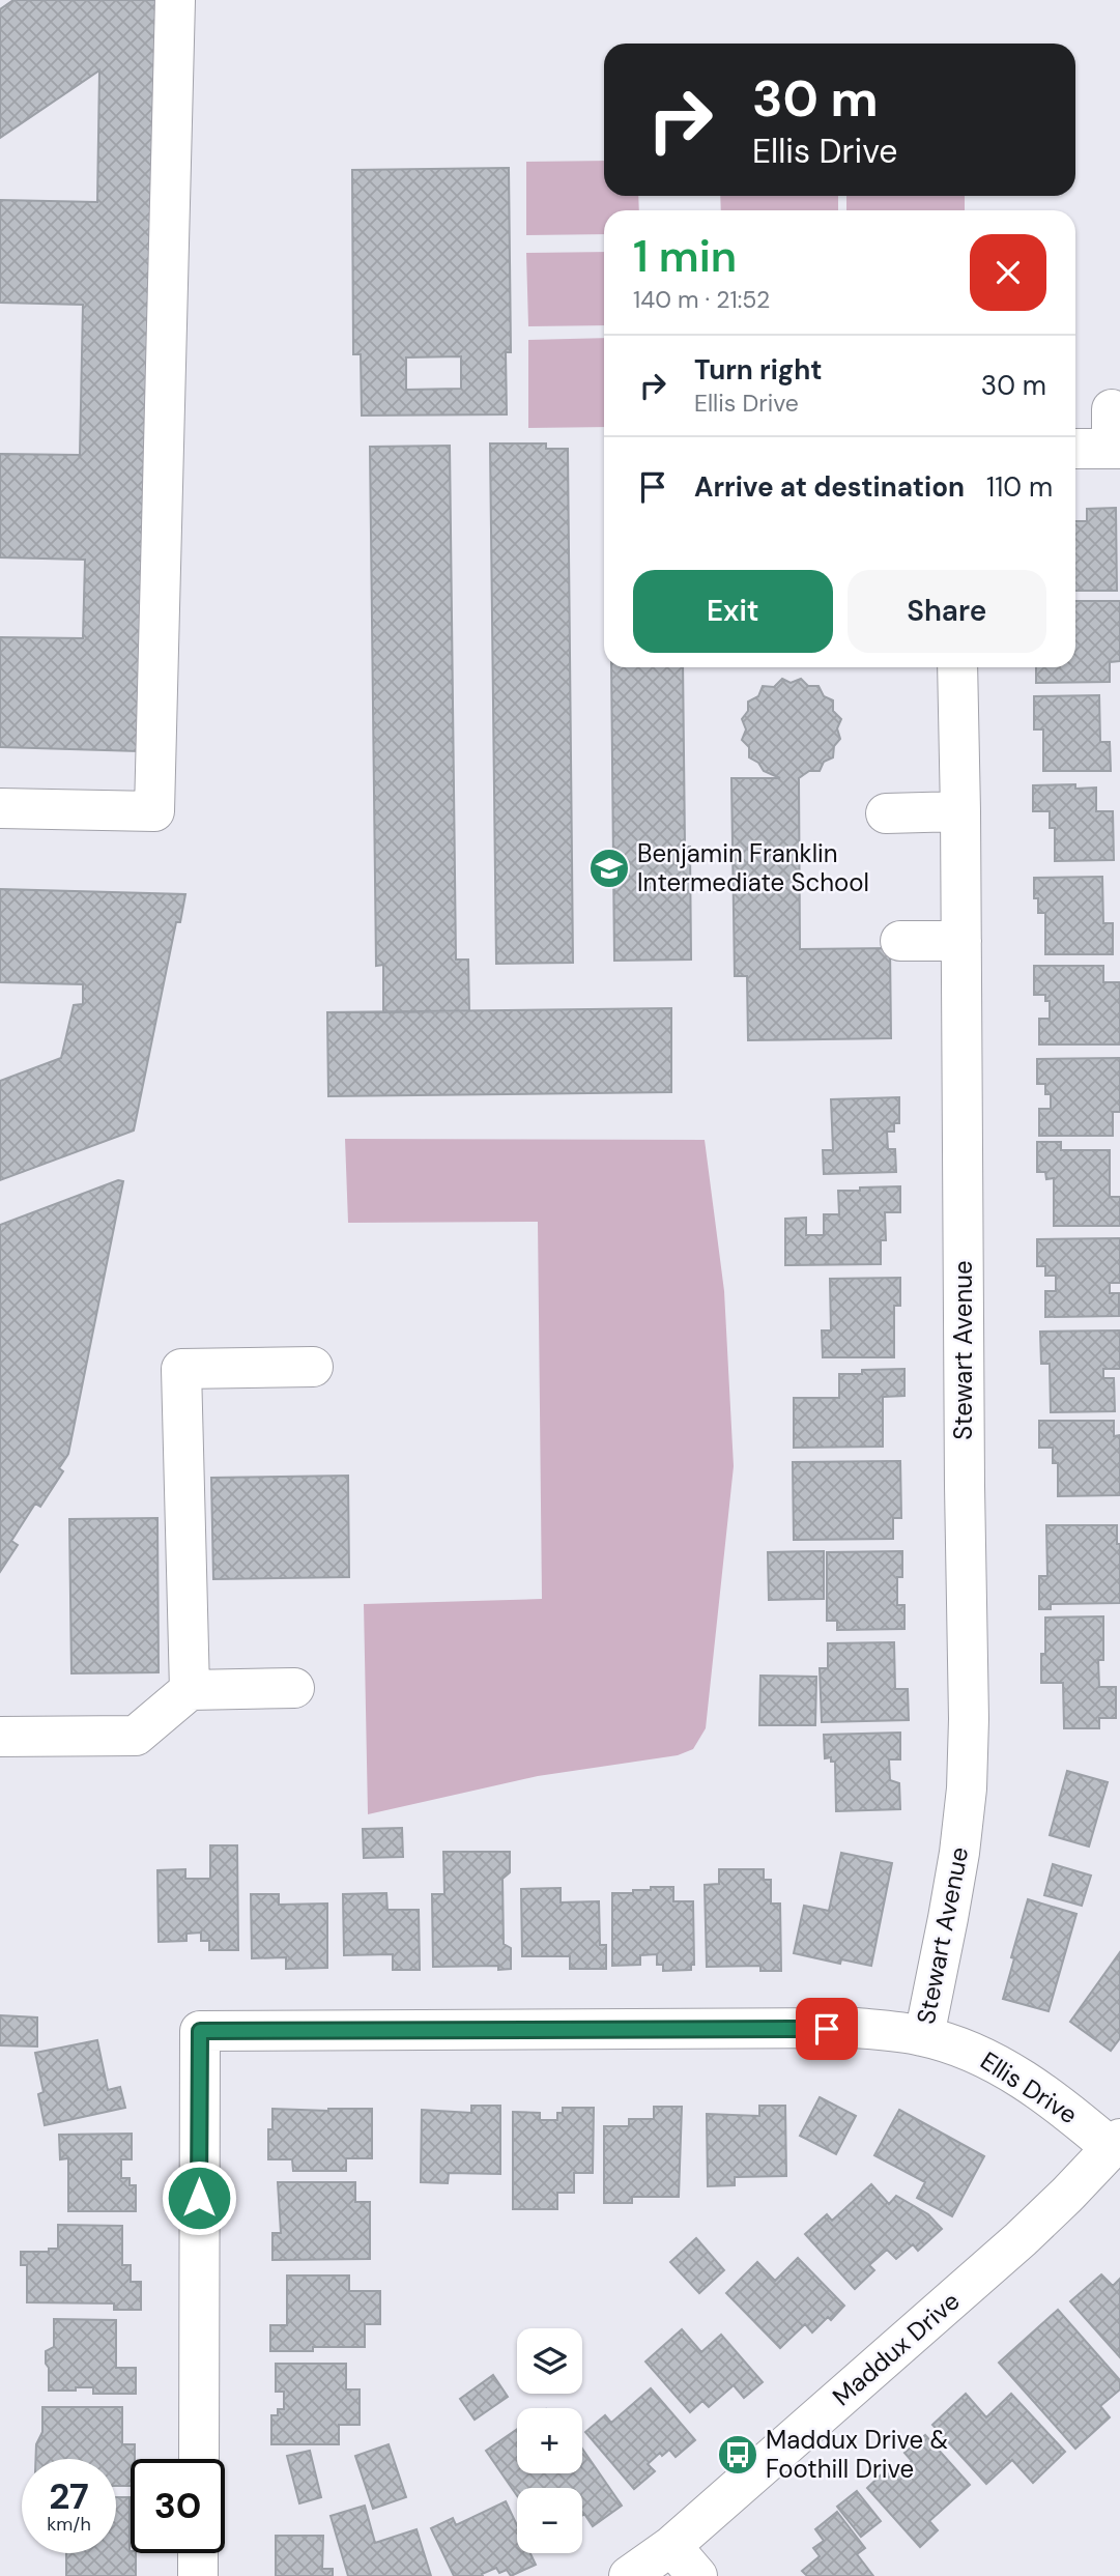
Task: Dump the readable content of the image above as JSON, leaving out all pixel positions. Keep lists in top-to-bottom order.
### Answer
{
  "streets": {
    "street": ["Stewart Avenue", "Ellis Drive", "Maddux Drive"]
  },
  "crossings": [
    ["Stewart Avenue", "Ellis Drive"],
    ["Ellis Drive", "Maddux Drive"]
  ],
  "places": {
    "school or university": ["Benjamin Franklin Intermediate School"],
    "bus stop": ["Maddux Drive & Foothill Drive"]
  },
  "page": {
    "turn": ["30 m", "Ellis Drive"],
    "heading": ["1 min", "140 m · 21:52"],
    "list": [
      {
        "name": "Turn right",
        "note": "Ellis Drive",
        "value": "30 m"
      },
      {
        "name": "Arrive at destination",
        "value": "110 m"
      }
    ],
    "buttons": ["Exit", "Share"],
    "map_buttons": ["+", "−"],
    "speed": "27 km/h",
    "limit": "30"
  }
}
